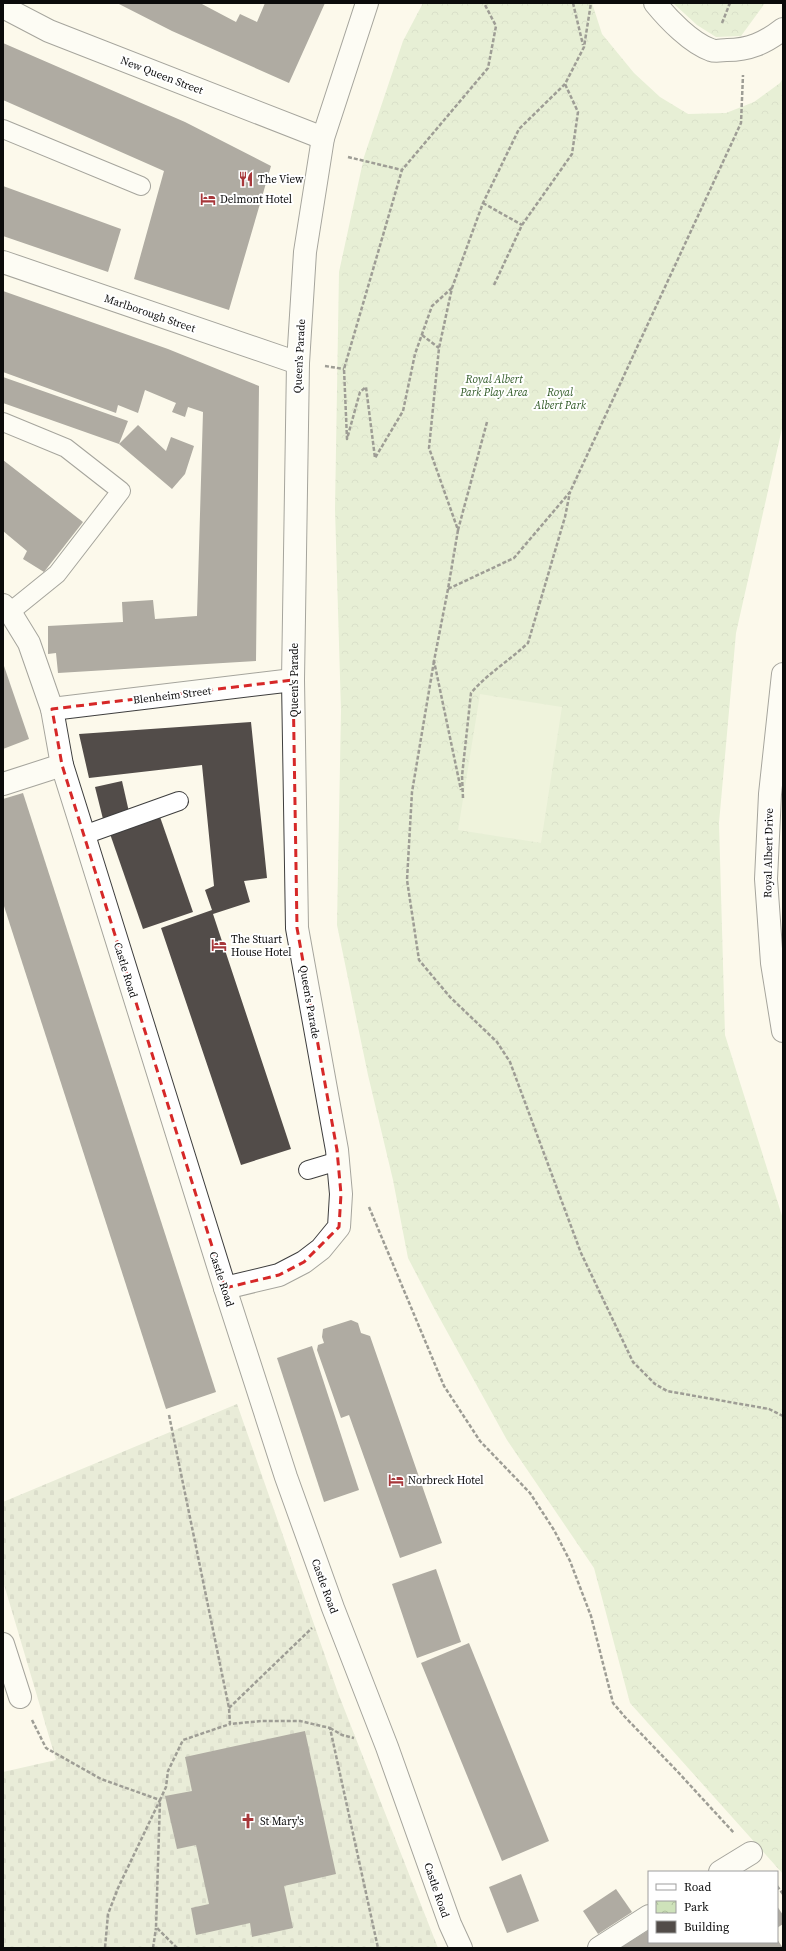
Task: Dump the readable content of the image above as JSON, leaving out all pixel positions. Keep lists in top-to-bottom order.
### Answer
{
  "streets": {
    "street": [
      "New Queen Street",
      "Marlborough Street",
      "Queen's Parade",
      "Blenheim Street",
      "Royal Albert Drive",
      "Castle Road"
    ]
  },
  "crossings": [
    ["New Queen Street", "Queen's Parade"],
    ["Marlborough Street", "Queen's Parade"],
    ["Queen's Parade", "Blenheim Street"],
    ["Queen's Parade", "Castle Road"],
    ["Blenheim Street", "Castle Road"]
  ],
  "parks": ["Royal Albert Park Play Area", "Royal Albert Park"],
  "places": {
    "restaurant": ["The View"],
    "hotel": ["Delmont Hotel", "The Stuart House Hotel", "Norbreck Hotel"],
    "church": ["St Mary's"]
  },
  "legend": ["Road", "Park", "Building"]
}
